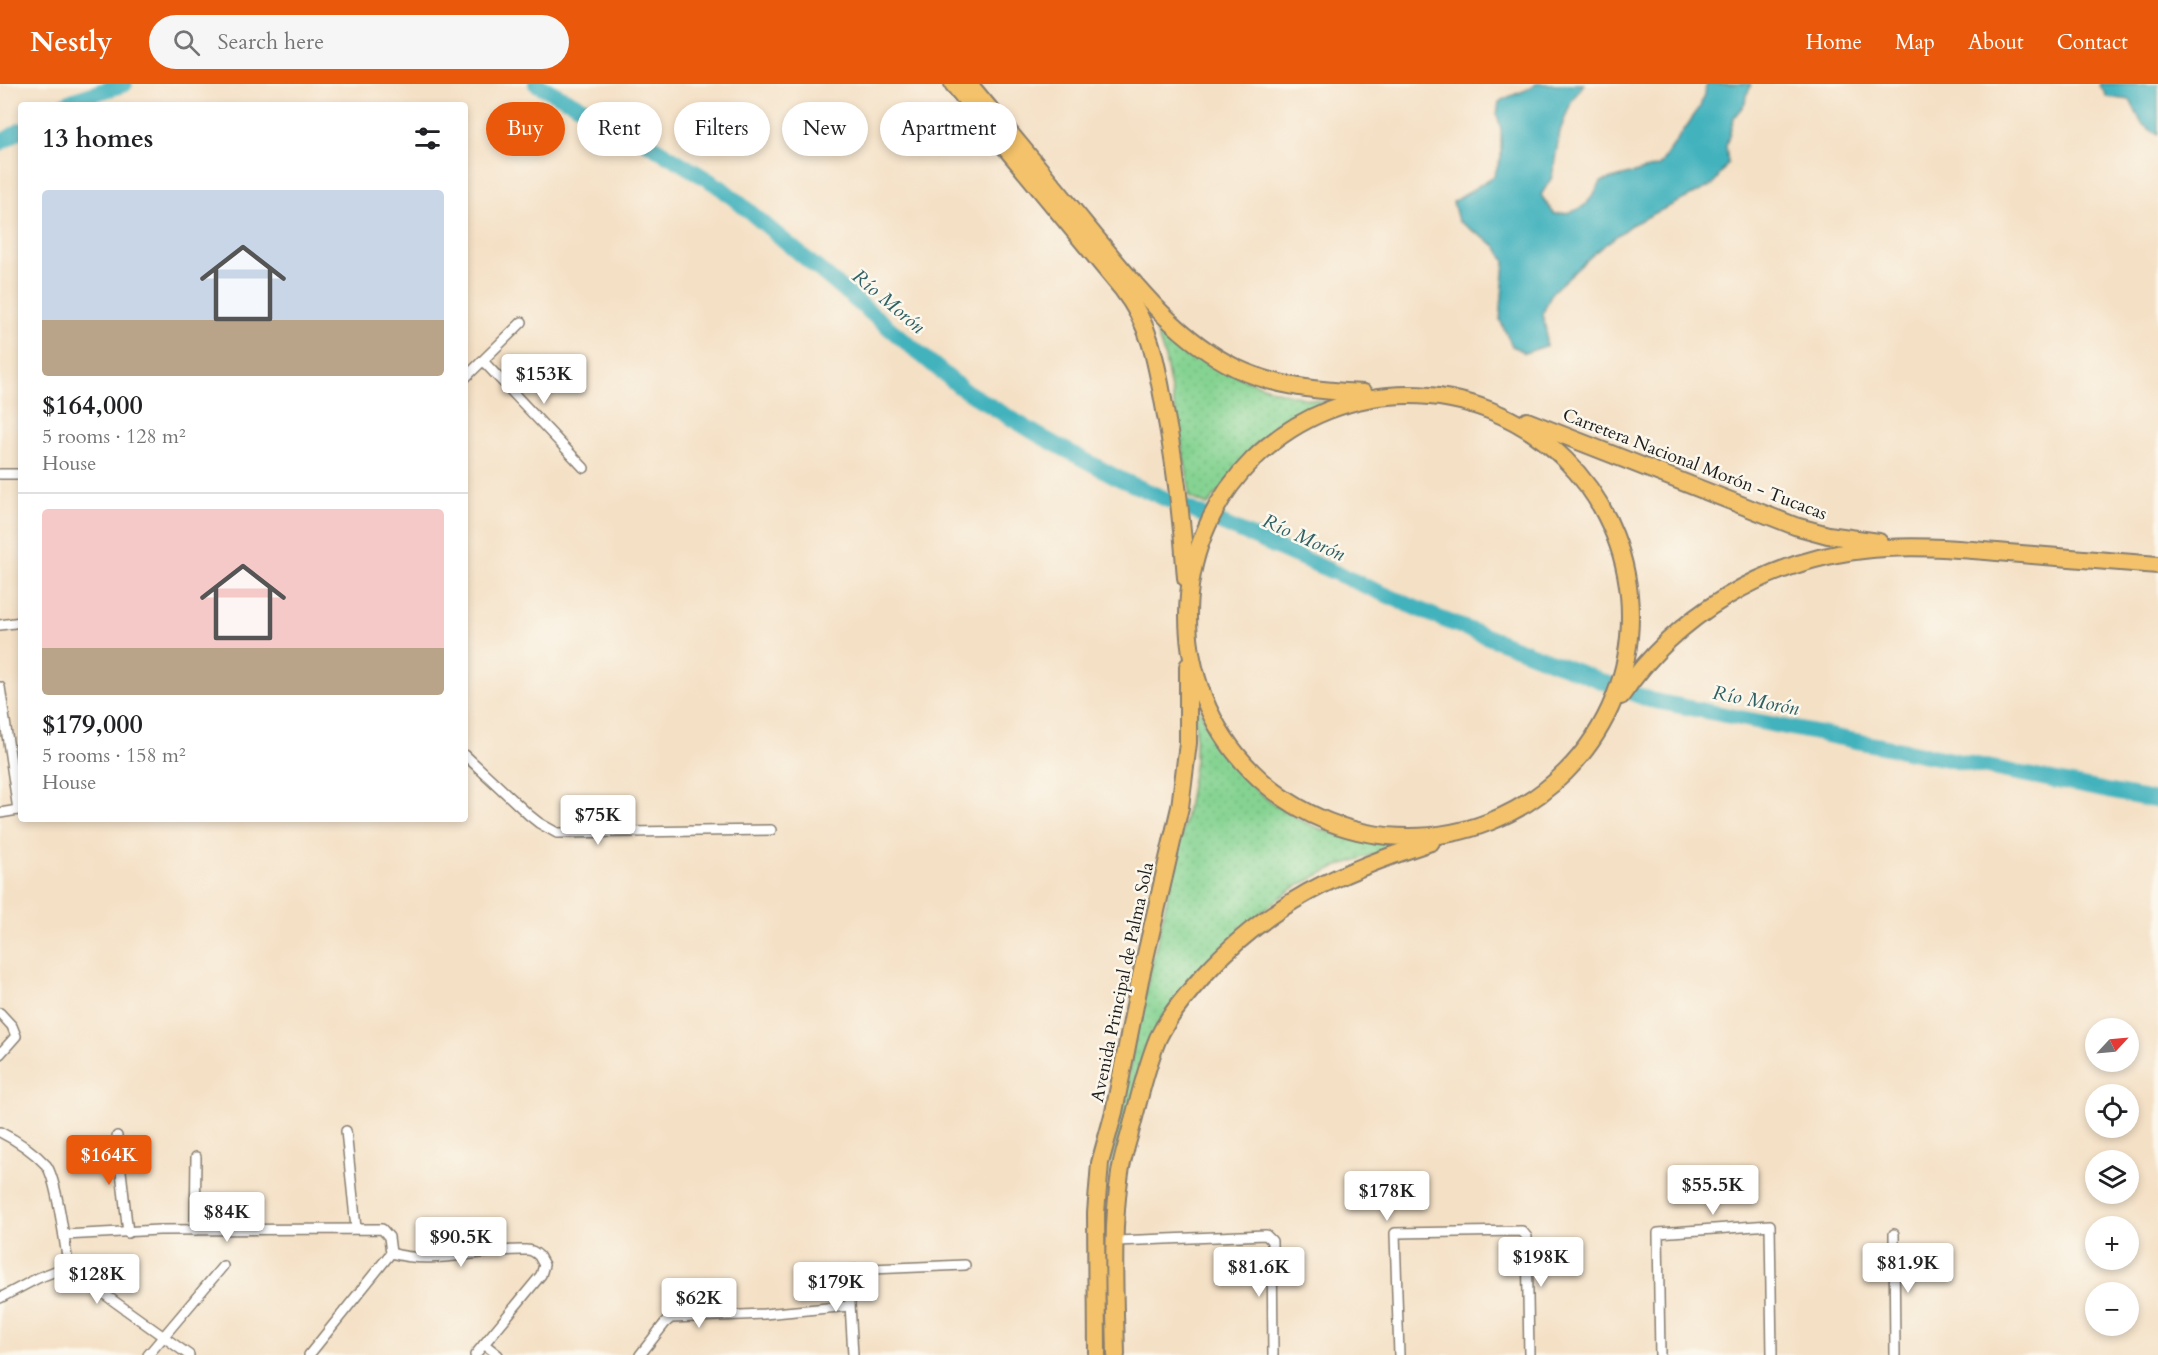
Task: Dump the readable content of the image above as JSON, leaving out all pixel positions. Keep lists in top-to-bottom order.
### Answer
{
  "streets": {
    "highway": ["Carretera Nacional Morón - Tucacas", "Avenida Principal de Palma Sola"]
  },
  "water": ["Río Morón"],
  "north": "top right",
  "page": {
    "header": "Nestly",
    "search": "Search here",
    "nav": [
      "Home",
      "Map",
      "About",
      "Contact"
    ],
    "chip": [
      "Buy",
      "Rent",
      "Filters",
      "New",
      "Apartment"
    ],
    "heading": "13 homes",
    "list": [
      {
        "name": "$164,000",
        "note": "5 rooms · 128 m² · House"
      },
      {
        "name": "$179,000",
        "note": "5 rooms · 158 m² · House"
      }
    ],
    "price": [
      "$153K",
      "$75K",
      "$164K",
      "$55.5K",
      "$178K",
      "$84K",
      "$90.5K",
      "$198K",
      "$81.9K",
      "$81.6K",
      "$128K",
      "$179K",
      "$62K"
    ],
    "map_buttons": ["+", "−"]
  }
}
